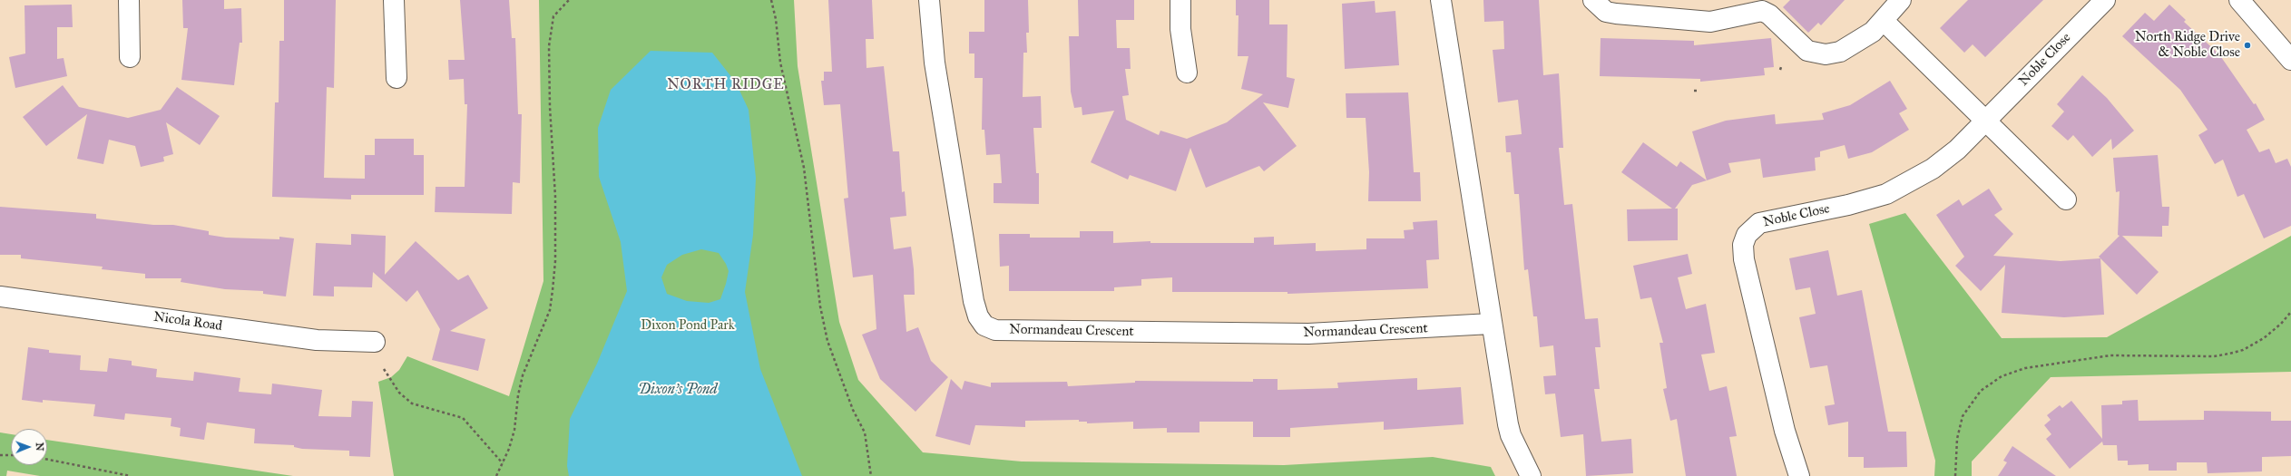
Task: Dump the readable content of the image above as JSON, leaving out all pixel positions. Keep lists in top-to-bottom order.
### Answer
{
  "streets": {
    "street": ["Noble Close", "Nicola Road", "Normandeau Crescent"]
  },
  "districts": ["NORTH RIDGE"],
  "water": ["Dixon's Pond"],
  "parks": ["Dixon Pond Park"],
  "places": ["North Ridge Drive & Noble Close"],
  "north": "right"
}
